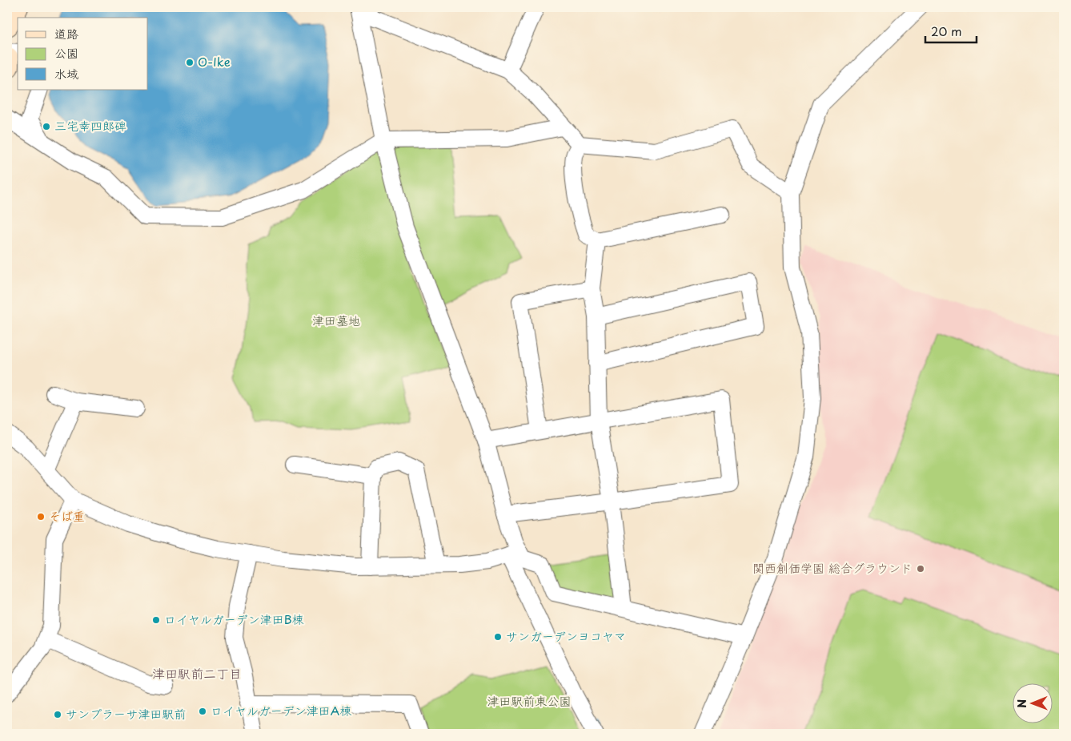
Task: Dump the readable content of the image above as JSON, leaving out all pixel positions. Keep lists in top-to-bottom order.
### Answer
{
  "districts": ["津田駅前二丁目"],
  "parks": ["津田墓地", "津田駅前東公園"],
  "places": [
    "O-Ike",
    "三宅幸四郎碑",
    "そば重",
    "関西創価学園 総合グラウンド",
    "ロイヤルガーデン津田B棟",
    "サンガーデンヨコヤマ",
    "ロイヤルガーデン津田A棟",
    "サンプラーサ津田駅前"
  ],
  "legend": ["道路", "公園", "水域"],
  "scale_bar": "20 m",
  "north": "left"
}
